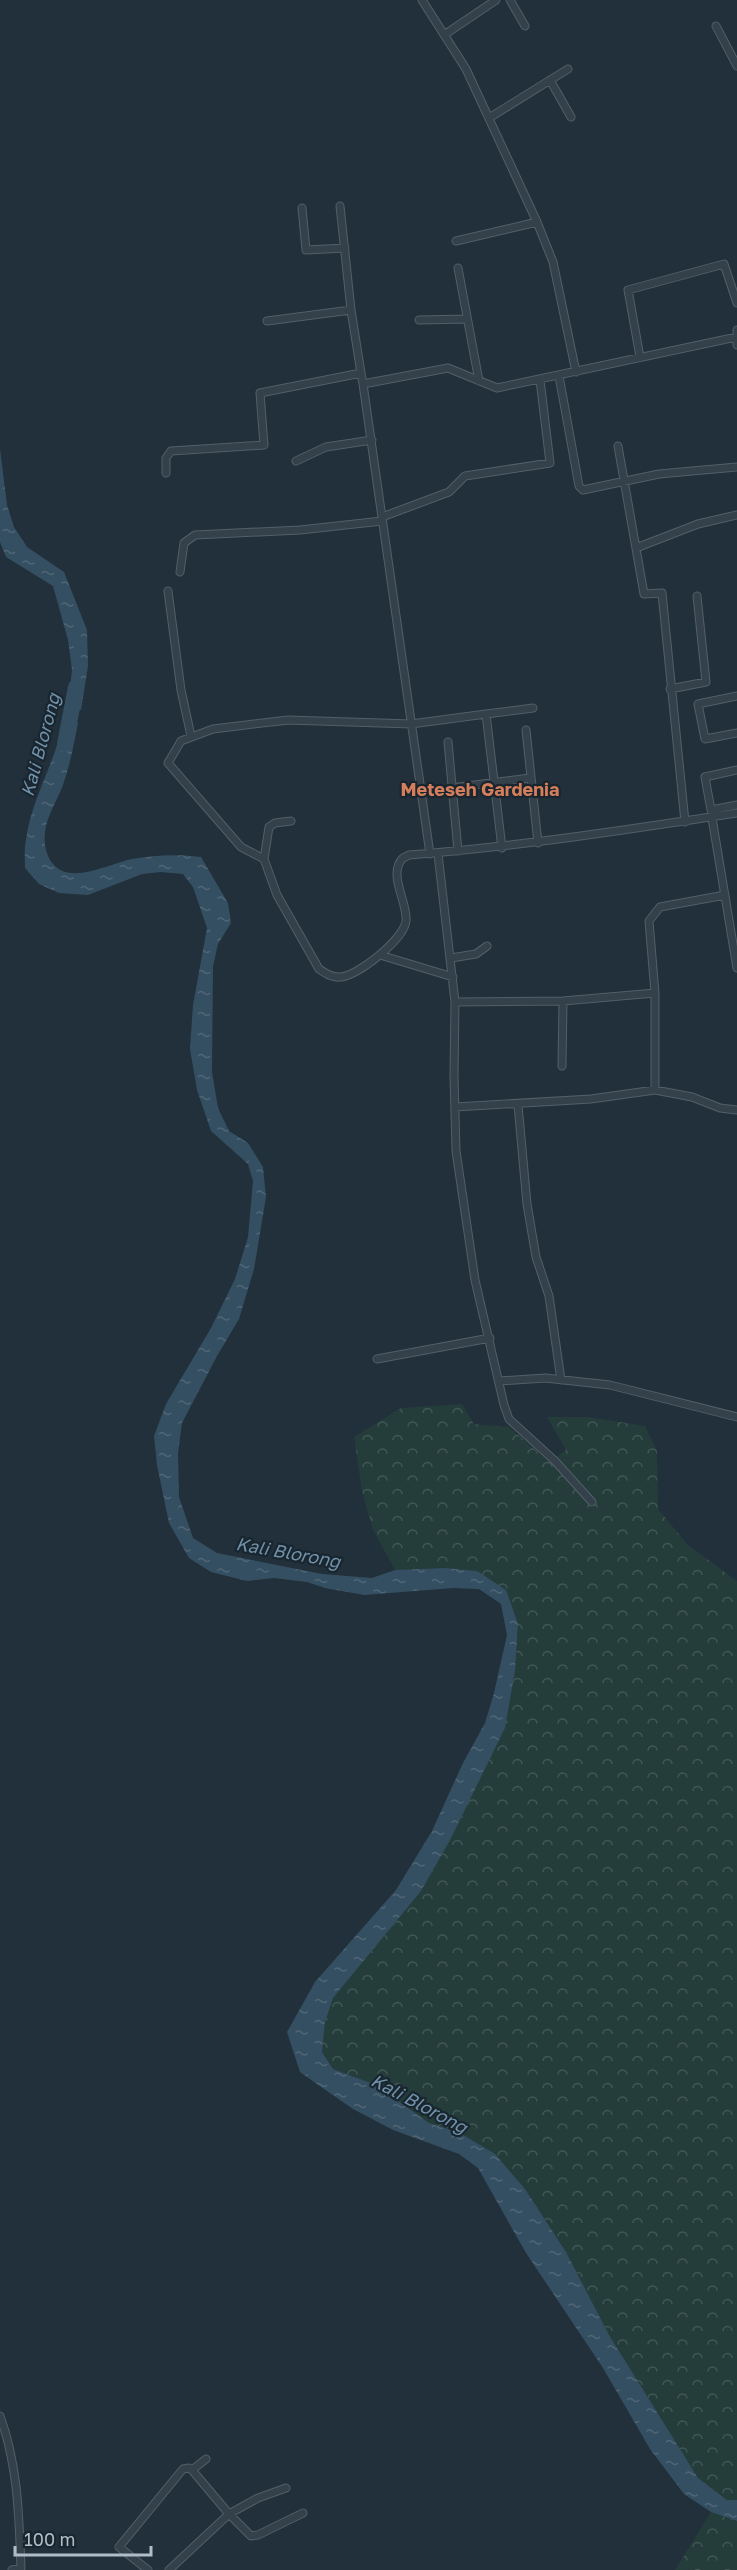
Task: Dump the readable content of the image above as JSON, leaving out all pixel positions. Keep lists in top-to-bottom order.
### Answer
{
  "districts": ["Meteseh Gardenia"],
  "water": ["Kali Blorong"],
  "scale_bar": "100 m"
}
